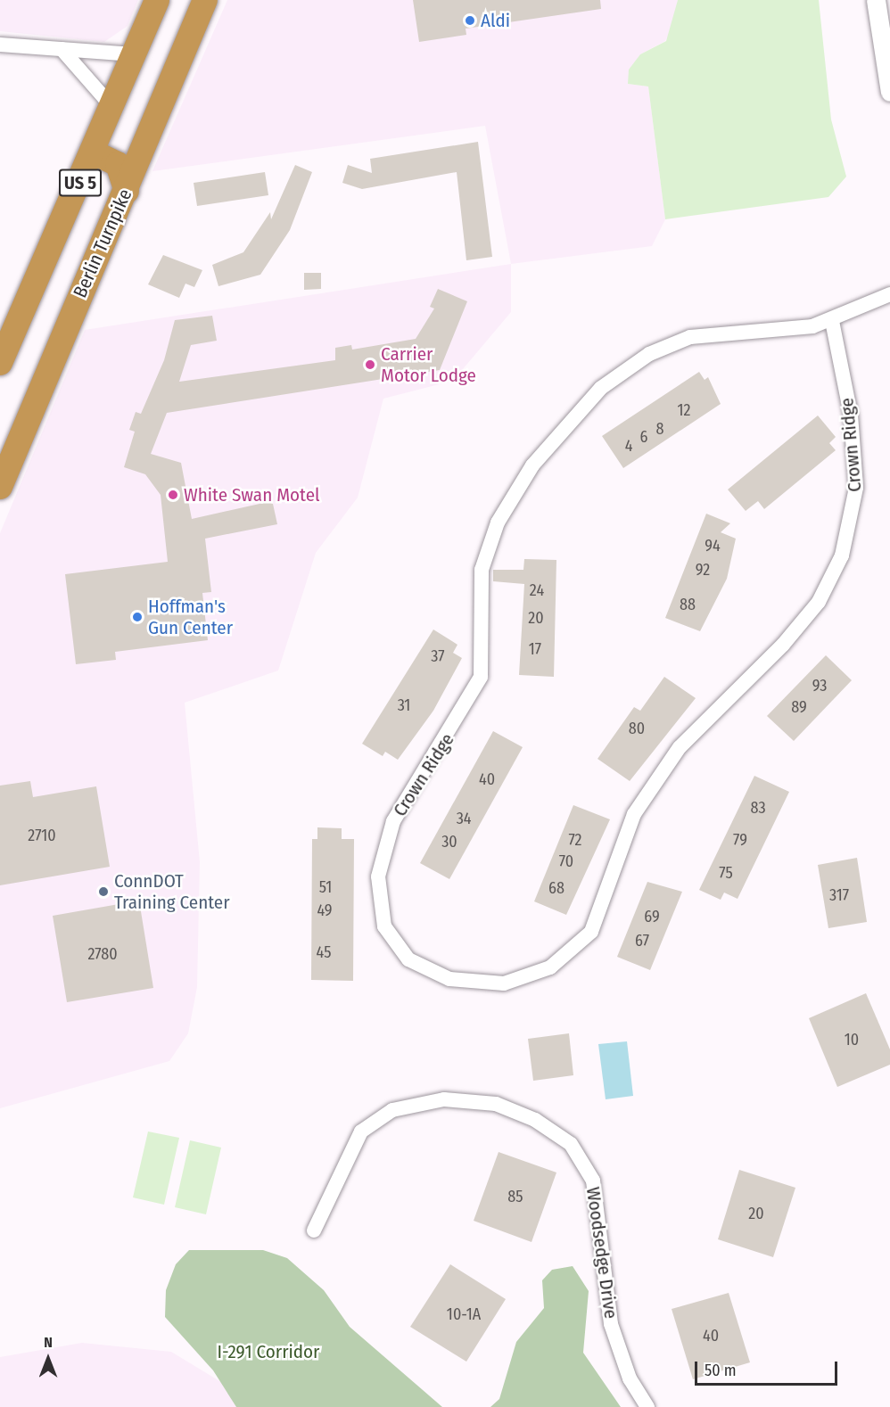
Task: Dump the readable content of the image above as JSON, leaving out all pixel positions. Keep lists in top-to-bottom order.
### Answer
{
  "streets": {
    "highway": ["US 5", "Berlin Turnpike"],
    "street": ["Crown Ridge", "Woodsedge Drive"]
  },
  "parks": ["I-291 Corridor"],
  "places": [
    "Aldi",
    "Carrier Motor Lodge",
    "White Swan Motel",
    "Hoffman's Gun Center",
    "ConnDOT Training Center"
  ],
  "house_numbers": [
    "12",
    "8",
    "6",
    "4",
    "94",
    "92",
    "24",
    "88",
    "20",
    "17",
    "37",
    "93",
    "31",
    "89",
    "80",
    "40",
    "83",
    "34",
    "2710",
    "72",
    "79",
    "30",
    "70",
    "75",
    "51",
    "68",
    "317",
    "49",
    "69",
    "67",
    "45",
    "2780",
    "10",
    "85",
    "20",
    "10-1A",
    "40"
  ],
  "scale_bar": "50 m",
  "north": "top"
}
